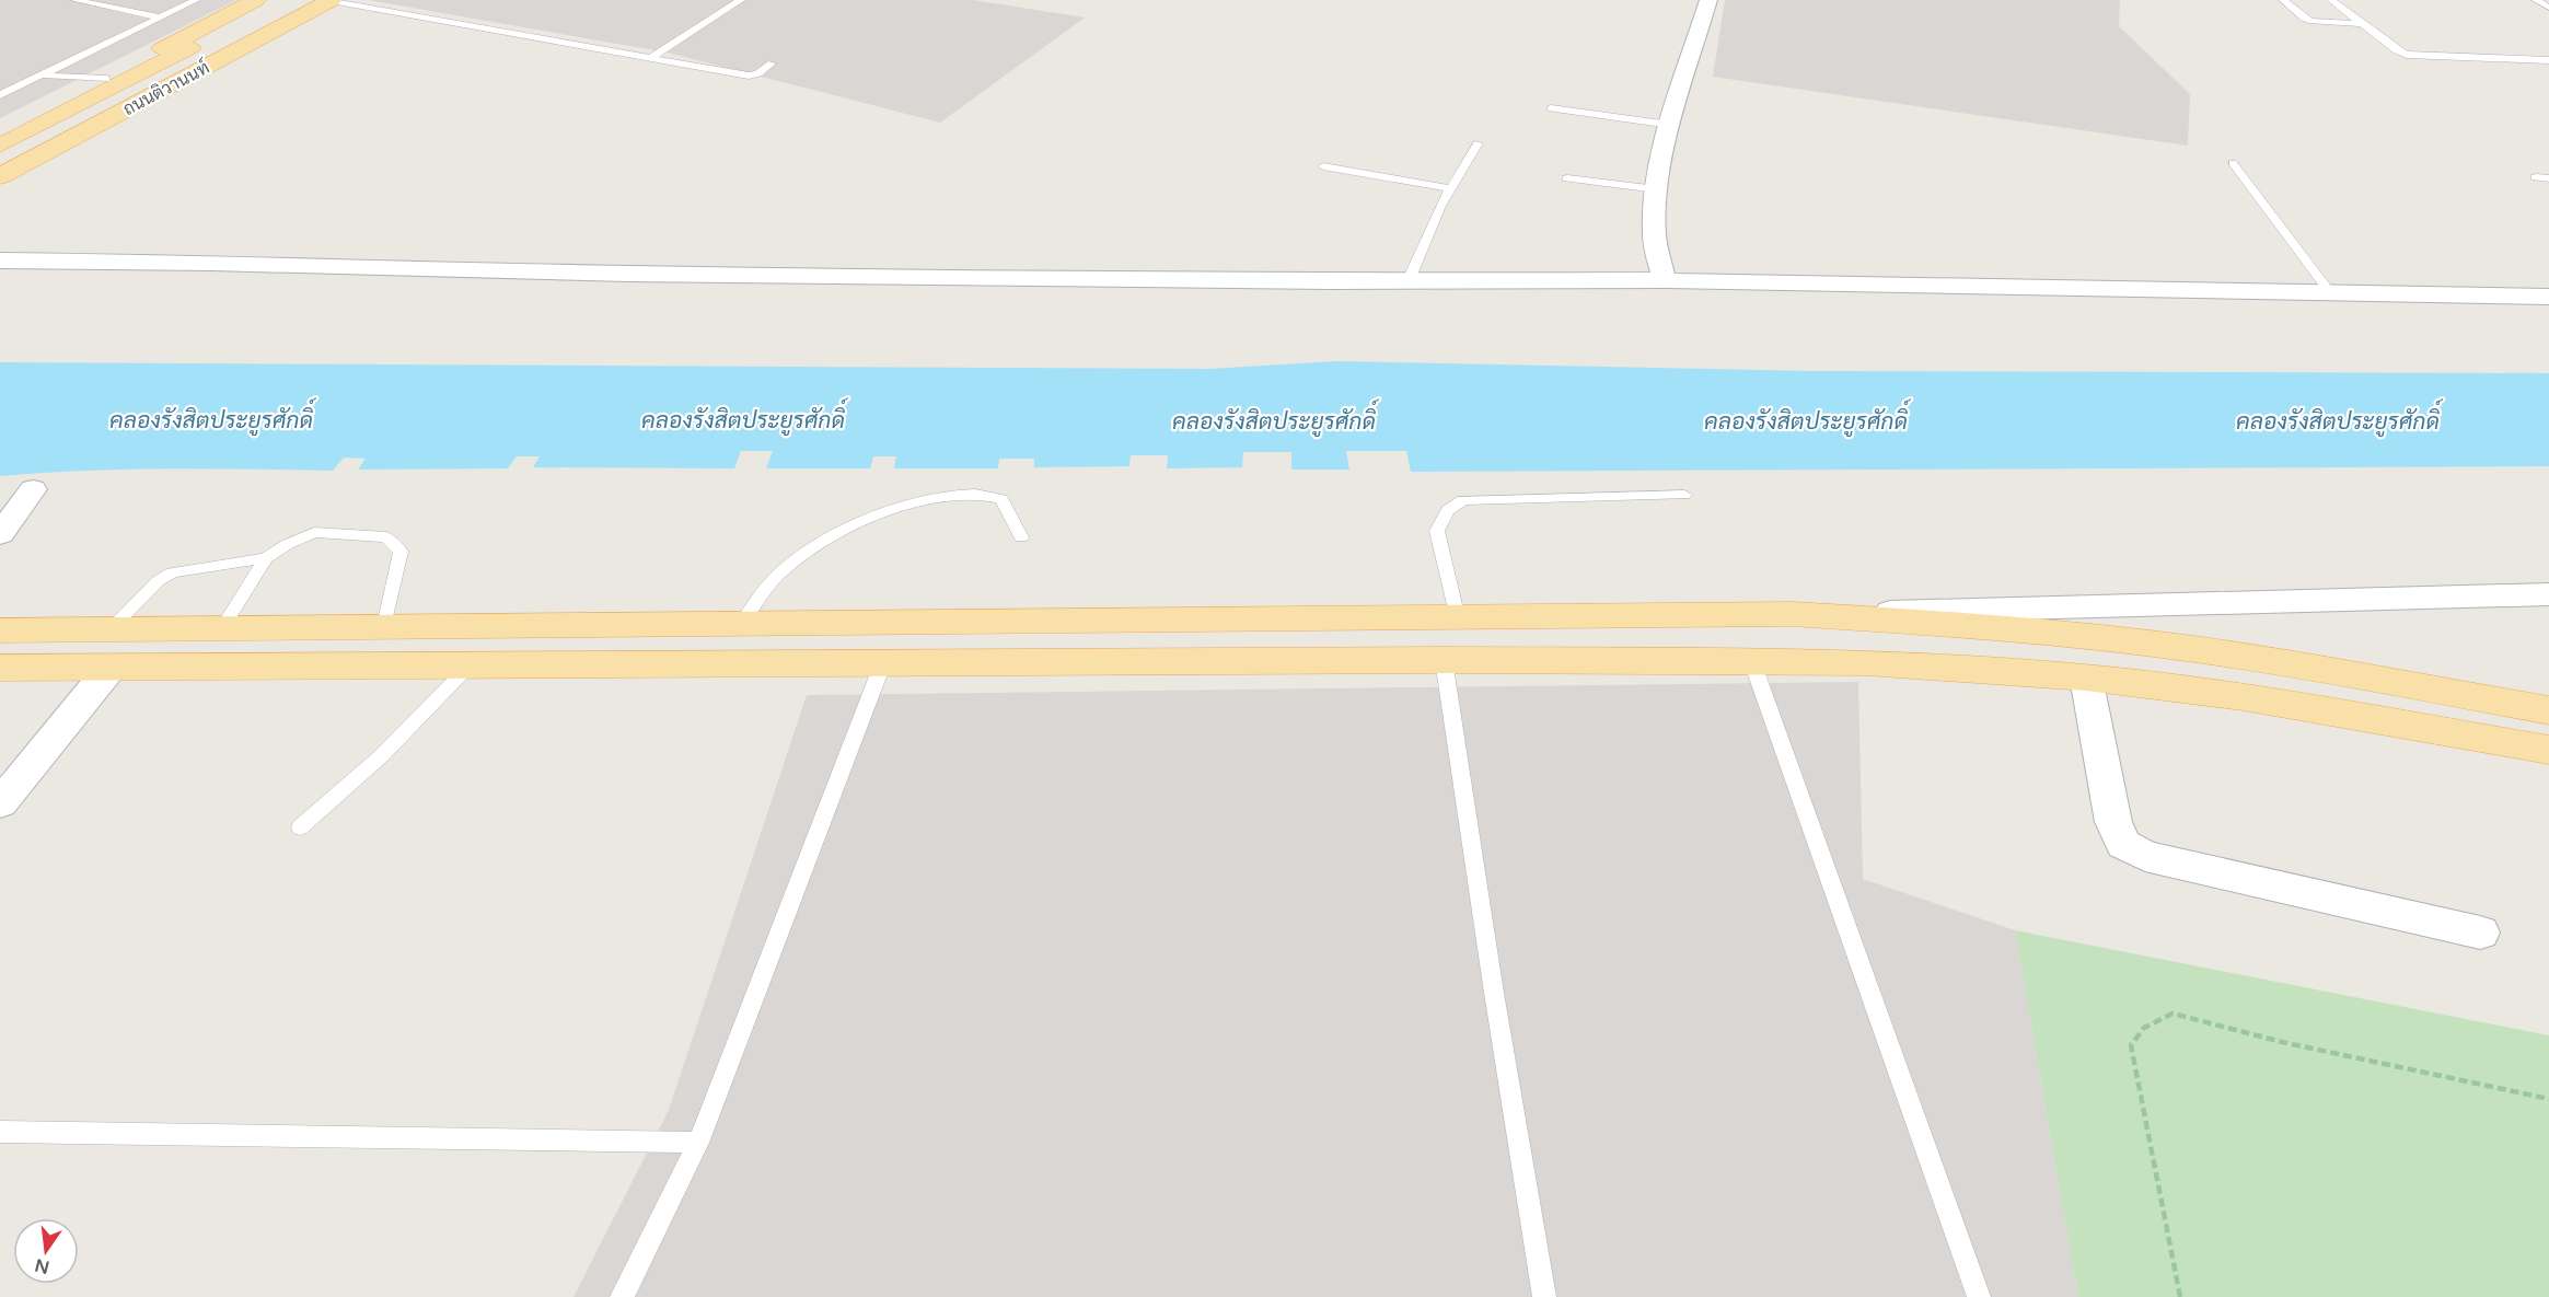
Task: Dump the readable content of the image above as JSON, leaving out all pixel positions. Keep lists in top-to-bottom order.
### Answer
{
  "streets": {
    "main road": ["ถนนติวานนท์"]
  },
  "water": ["คลองรังสิตประยูรศักดิ์"],
  "north": "bottom"
}
